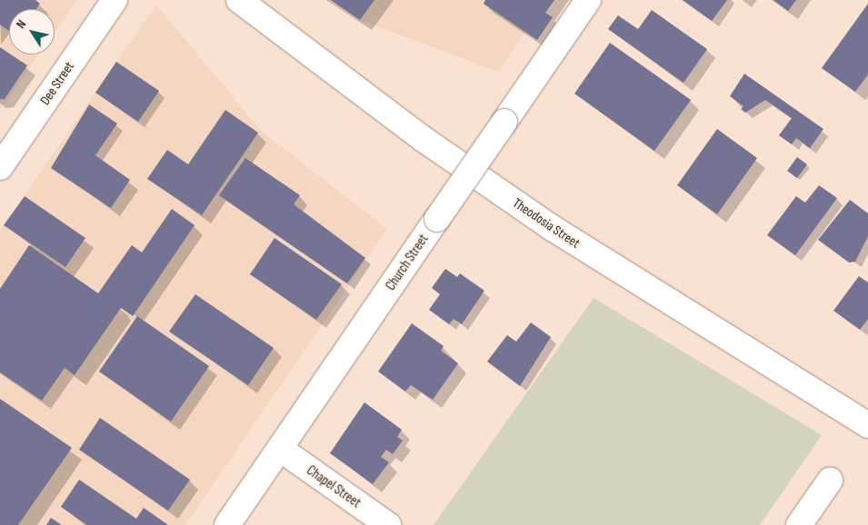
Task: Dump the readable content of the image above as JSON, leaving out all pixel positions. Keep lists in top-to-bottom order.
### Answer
{
  "streets": {
    "main road": [
      "Dee Street",
      "Theodosia Street",
      "Church Street",
      "Chapel Street"
    ]
  },
  "crossings": [
    ["Church Street", "Chapel Street"]
  ],
  "north": "top left"
}
